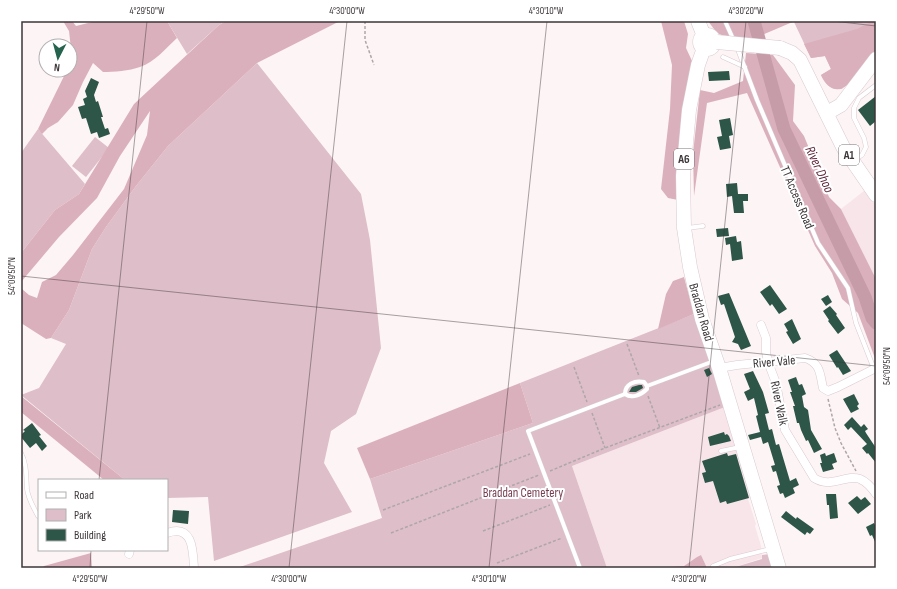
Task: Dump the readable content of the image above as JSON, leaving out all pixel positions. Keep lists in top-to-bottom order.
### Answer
{
  "streets": {
    "highway": ["A1", "A6", "Braddan Road"],
    "street": ["River Vale", "River Walk"],
    "lane": ["TT Access Road"]
  },
  "crossings": [
    ["A1", "Braddan Road"],
    ["Braddan Road", "River Vale"],
    ["River Vale", "River Walk"]
  ],
  "water": ["River Dhoo"],
  "parks": ["Braddan Cemetery"],
  "legend": ["Road", "Park", "Building"],
  "north": "bottom",
  "coordinates": [
    "4°29'50\"W",
    "4°30'00\"W",
    "4°30'10\"W",
    "4°30'20\"W",
    "54°09'50\"N"
  ]
}
